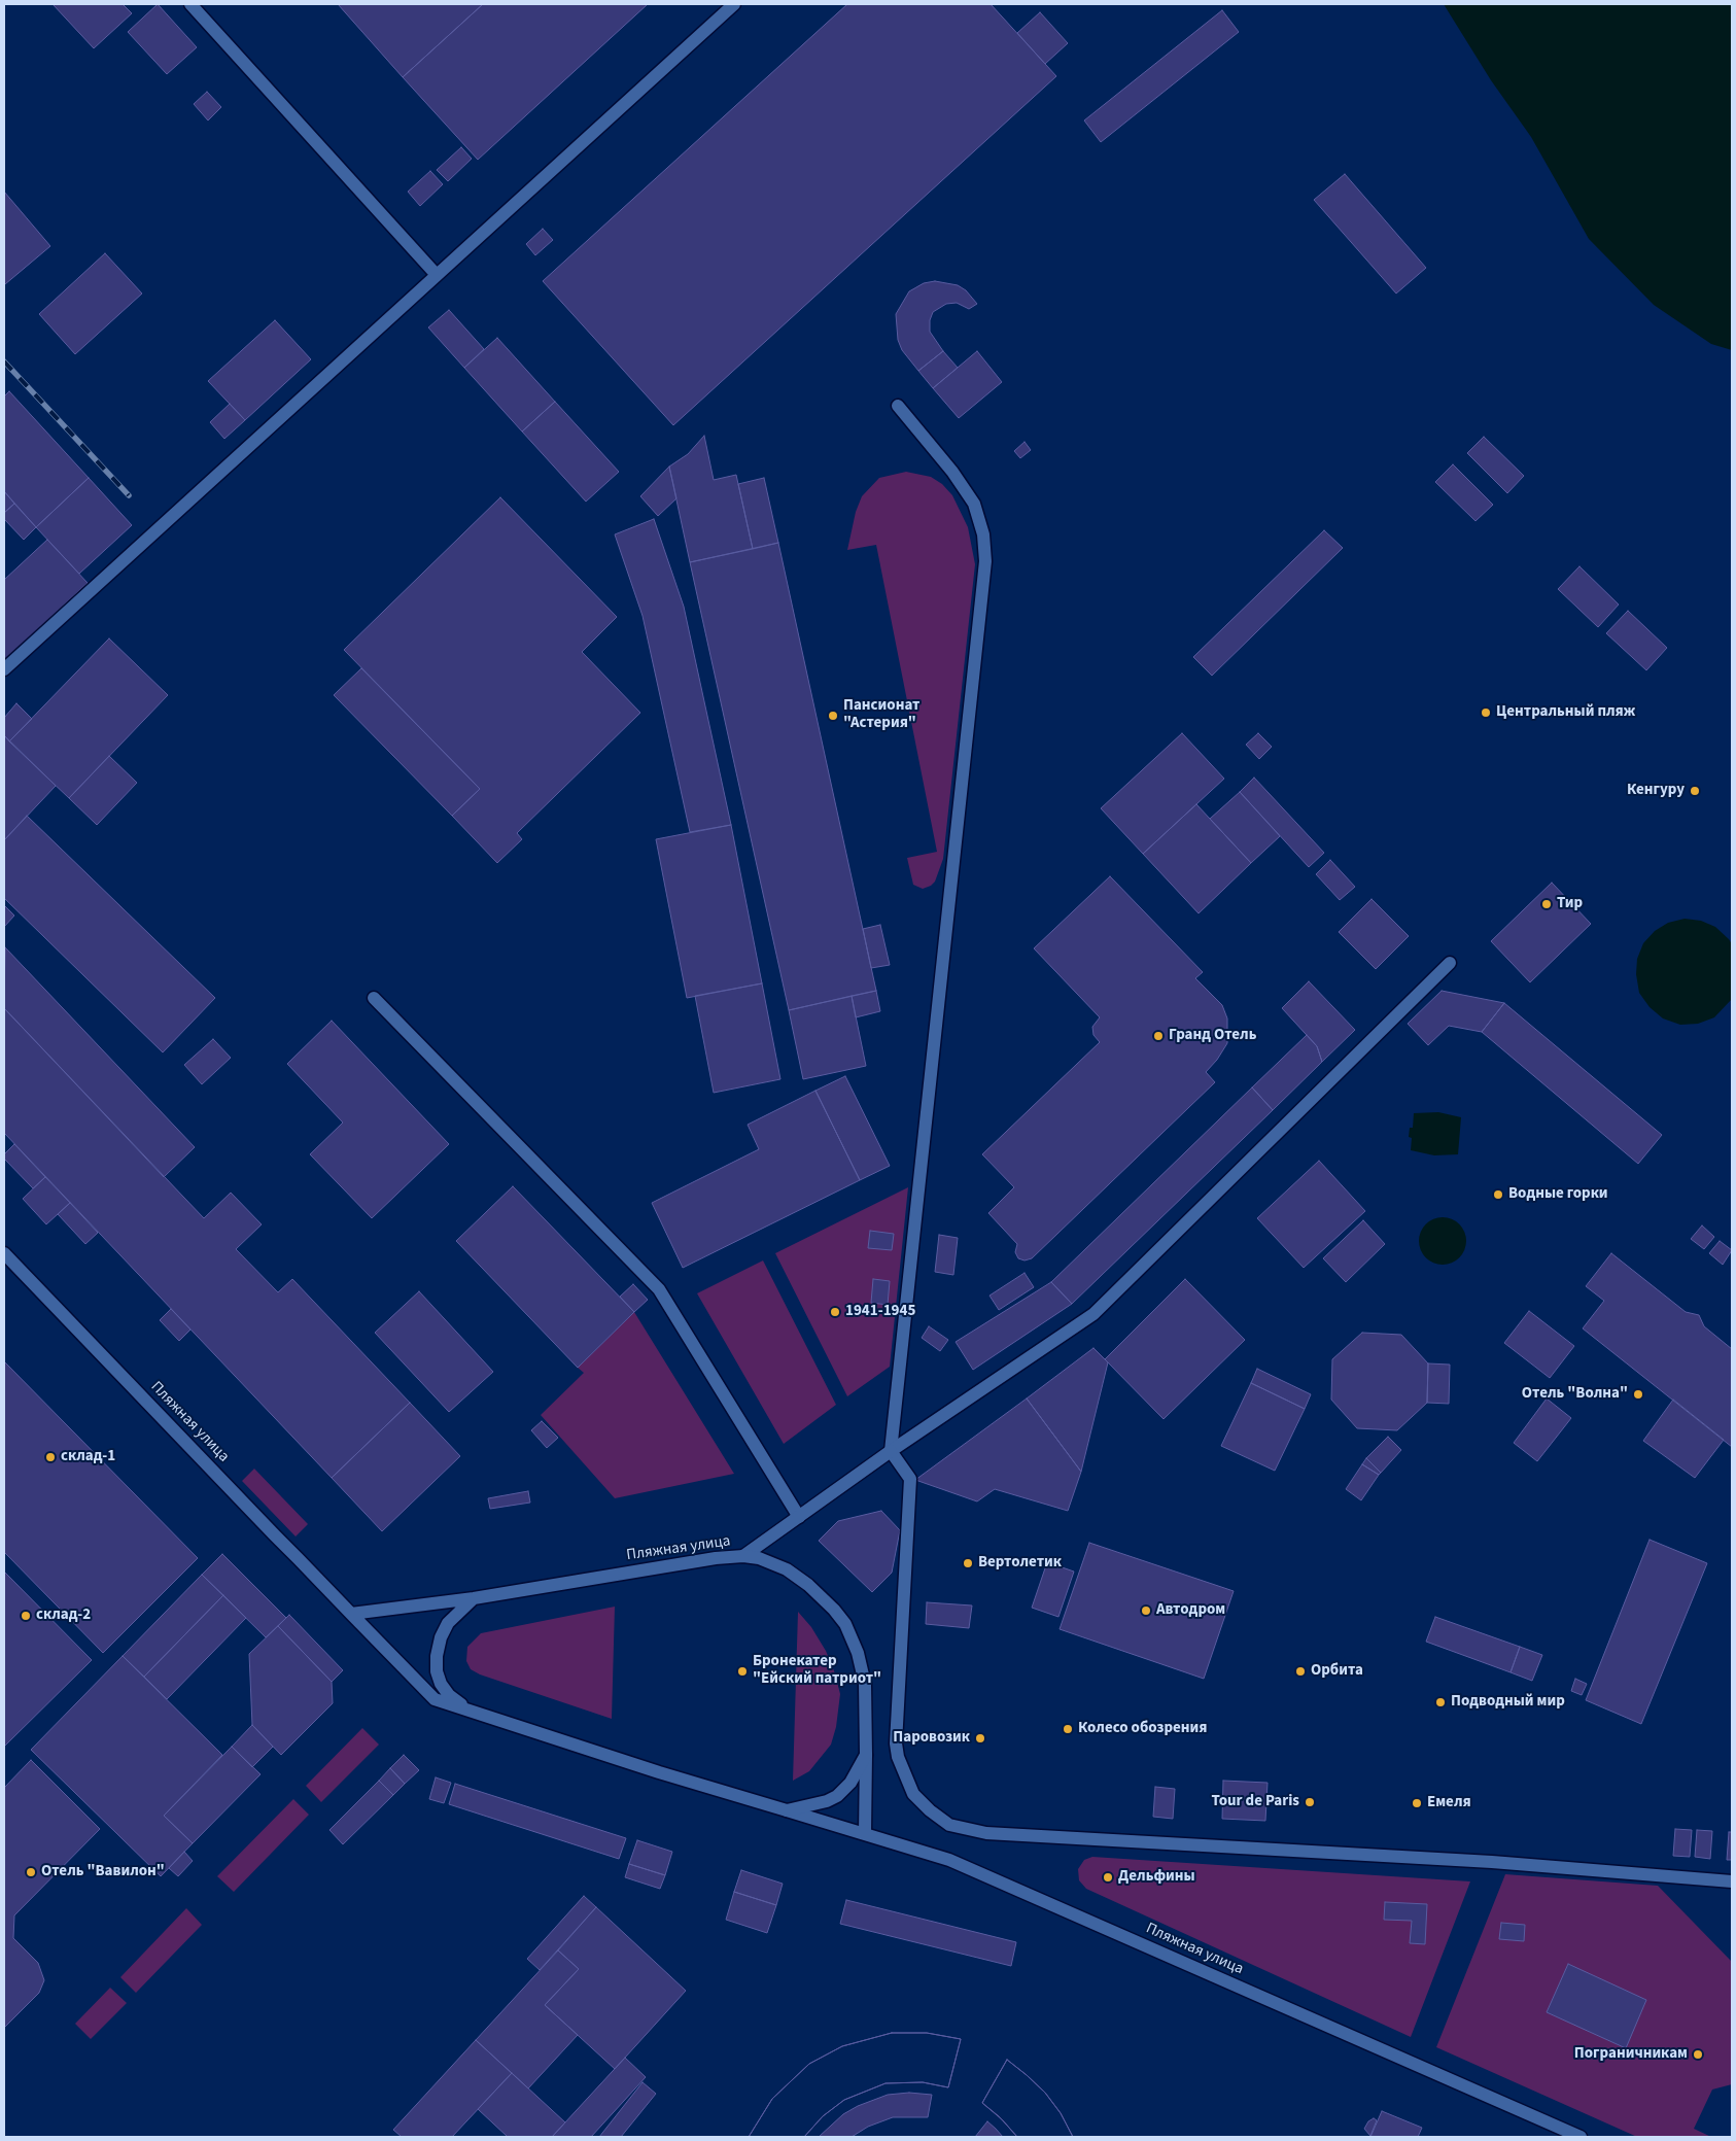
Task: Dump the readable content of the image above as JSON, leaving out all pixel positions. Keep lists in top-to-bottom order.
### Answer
{
  "streets": {
    "street": ["Пляжная улица"]
  },
  "places": [
    "Центральный пляж",
    "Пансионат \"Астерия\"",
    "Кенгуру",
    "Тир",
    "Гранд Отель",
    "Водные горки",
    "1941-1945",
    "Отель \"Волна\"",
    "склад-1",
    "Вертолетик",
    "Автодром",
    "склад-2",
    "Бронекатер \"Ейский патриот\"",
    "Орбита",
    "Подводный мир",
    "Колесо обозрения",
    "Паровозик",
    "Tour de Paris",
    "Емеля",
    "Отель \"Вавилон\"",
    "Дельфины",
    "Пограничникам"
  ]
}
